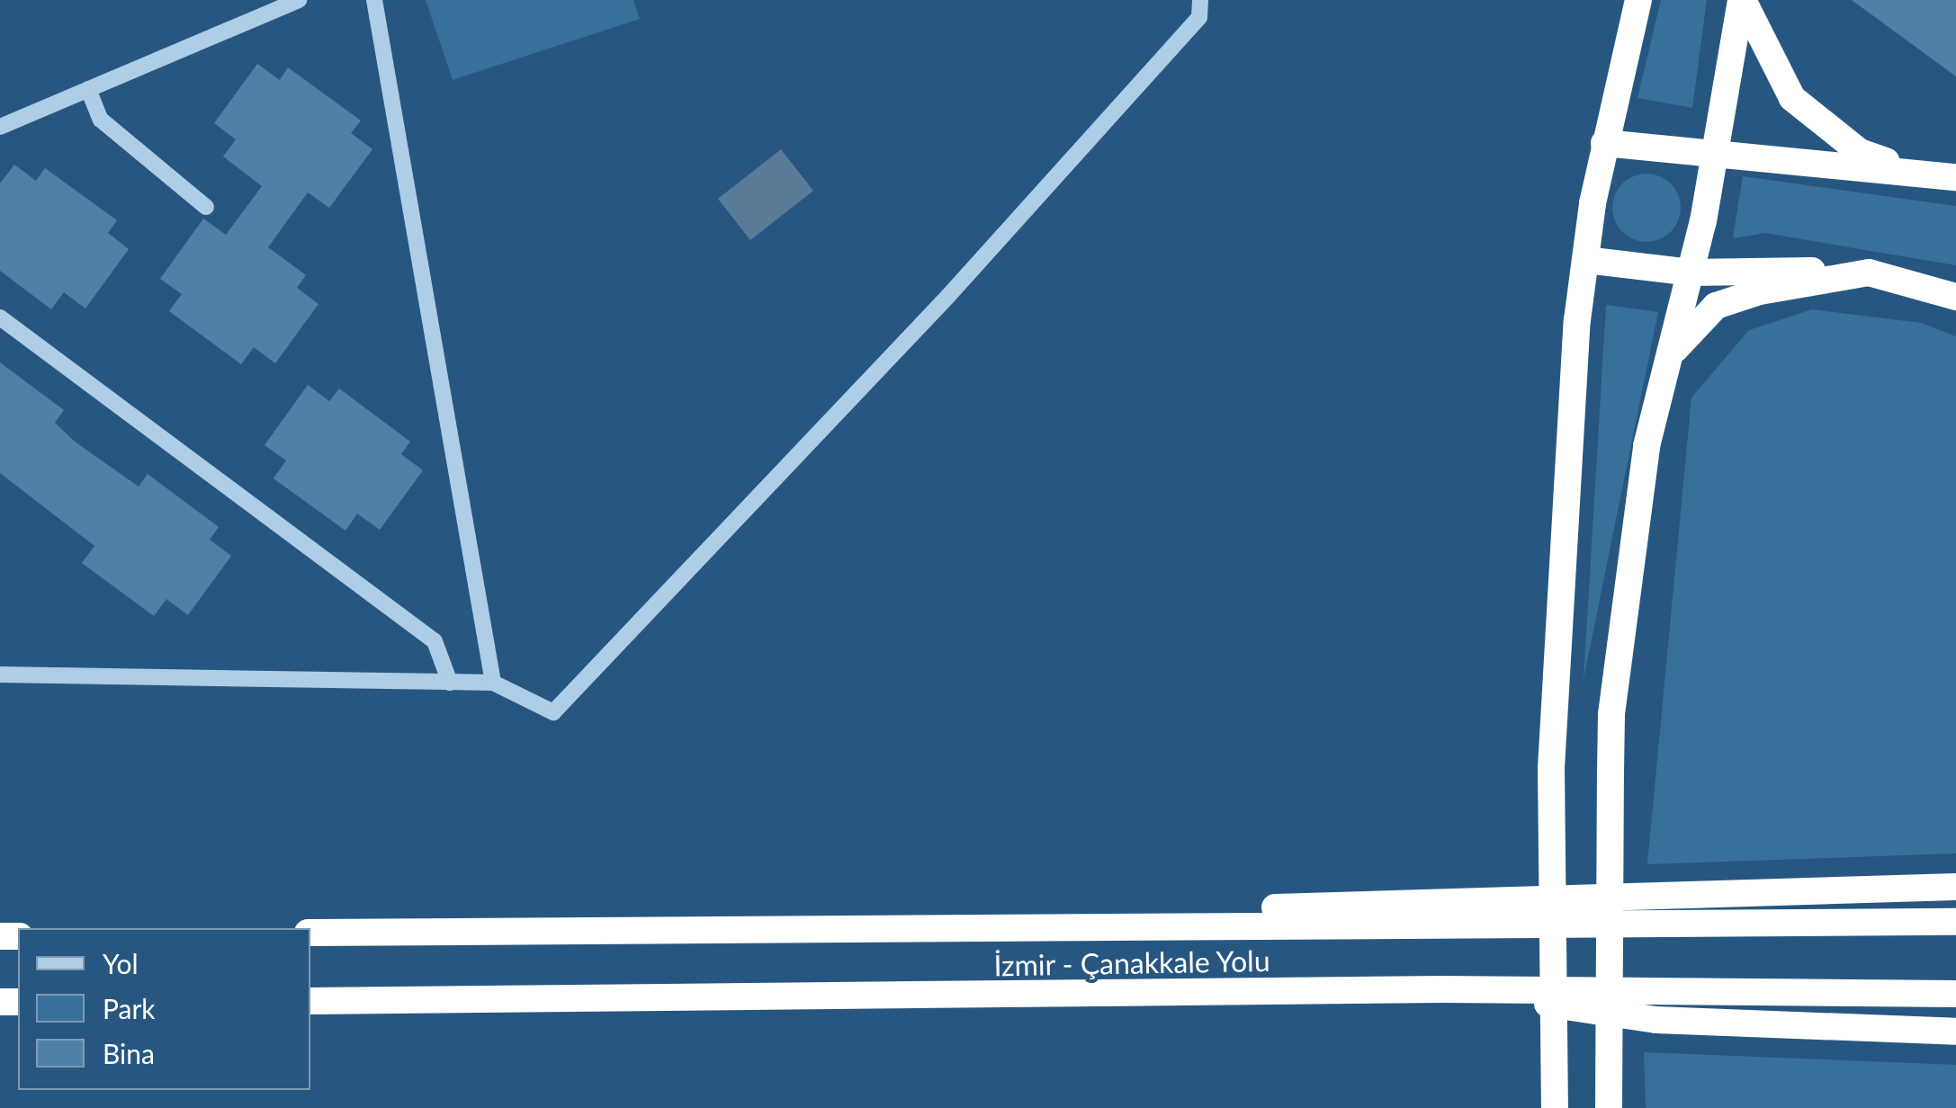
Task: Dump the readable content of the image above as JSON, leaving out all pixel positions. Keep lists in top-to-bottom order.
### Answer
{
  "streets": {
    "highway": ["İzmir - Çanakkale Yolu"]
  },
  "legend": ["Yol", "Park", "Bina"]
}
